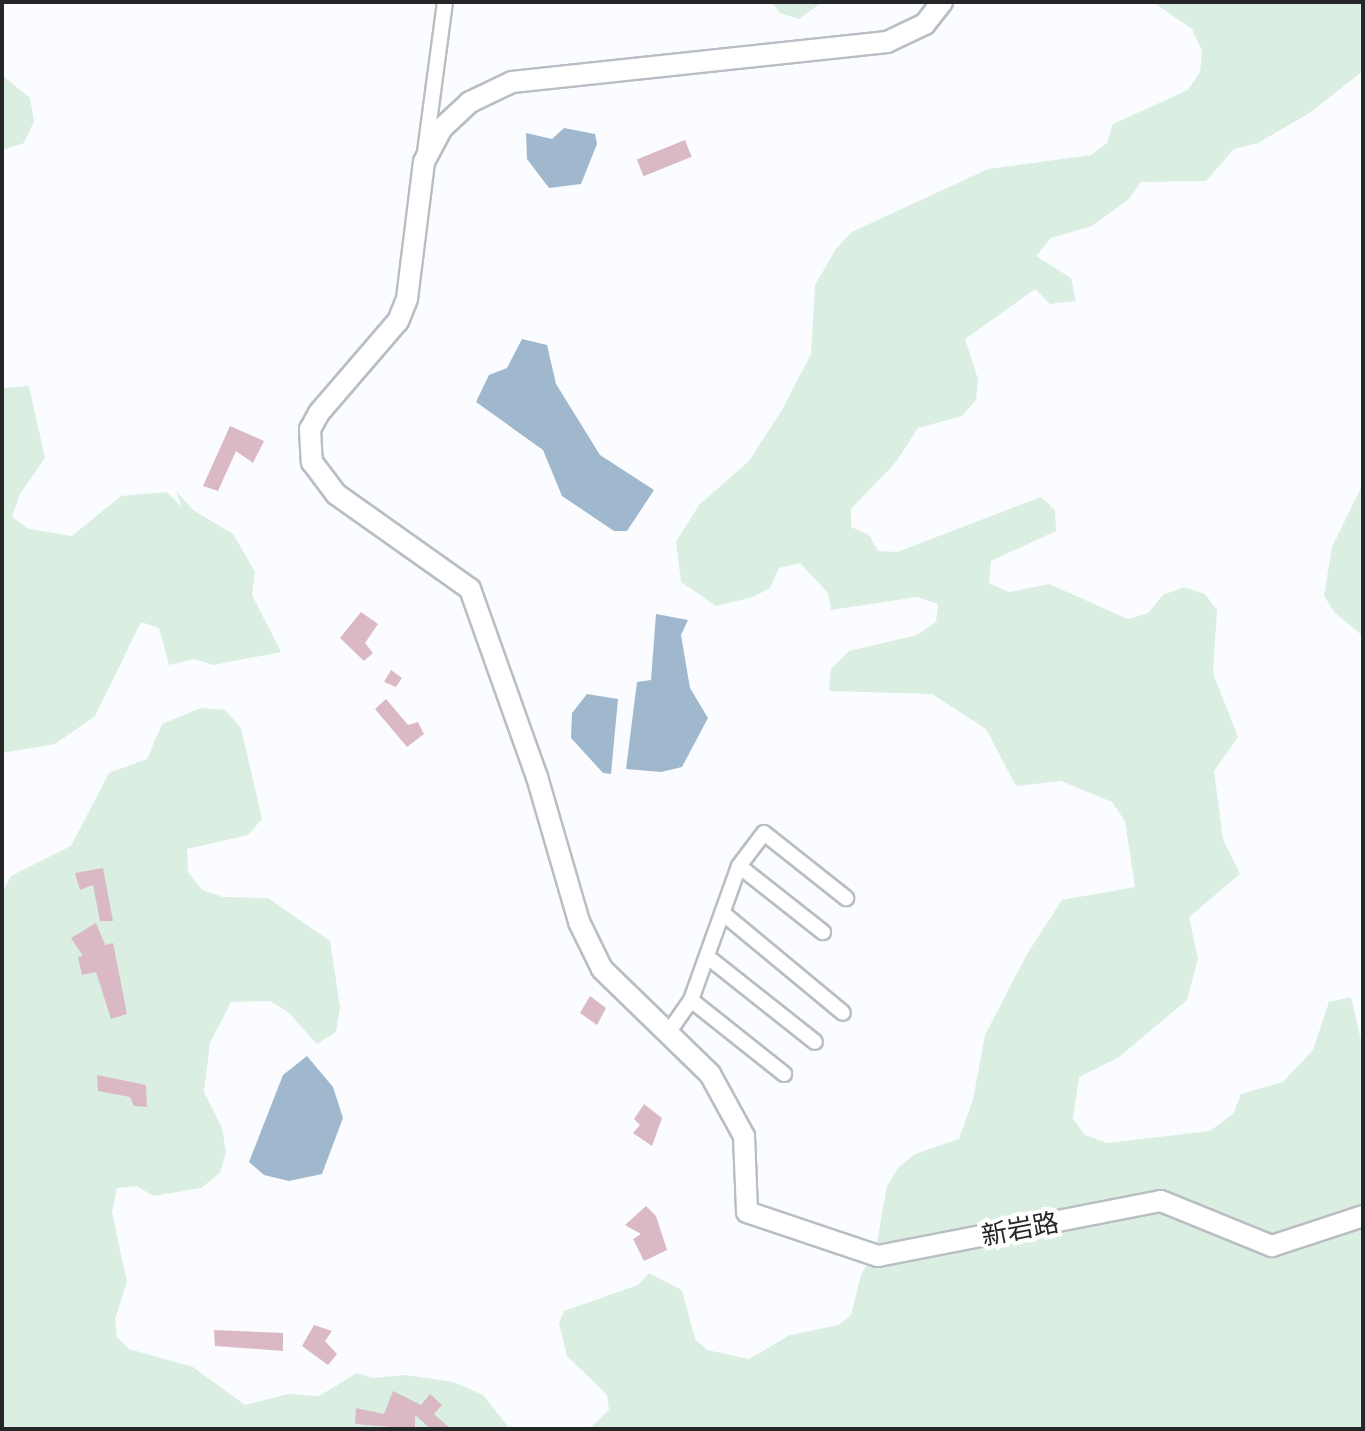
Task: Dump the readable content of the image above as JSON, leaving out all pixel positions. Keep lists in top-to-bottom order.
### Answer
{
  "streets": {
    "street": ["新岩路"]
  }
}
